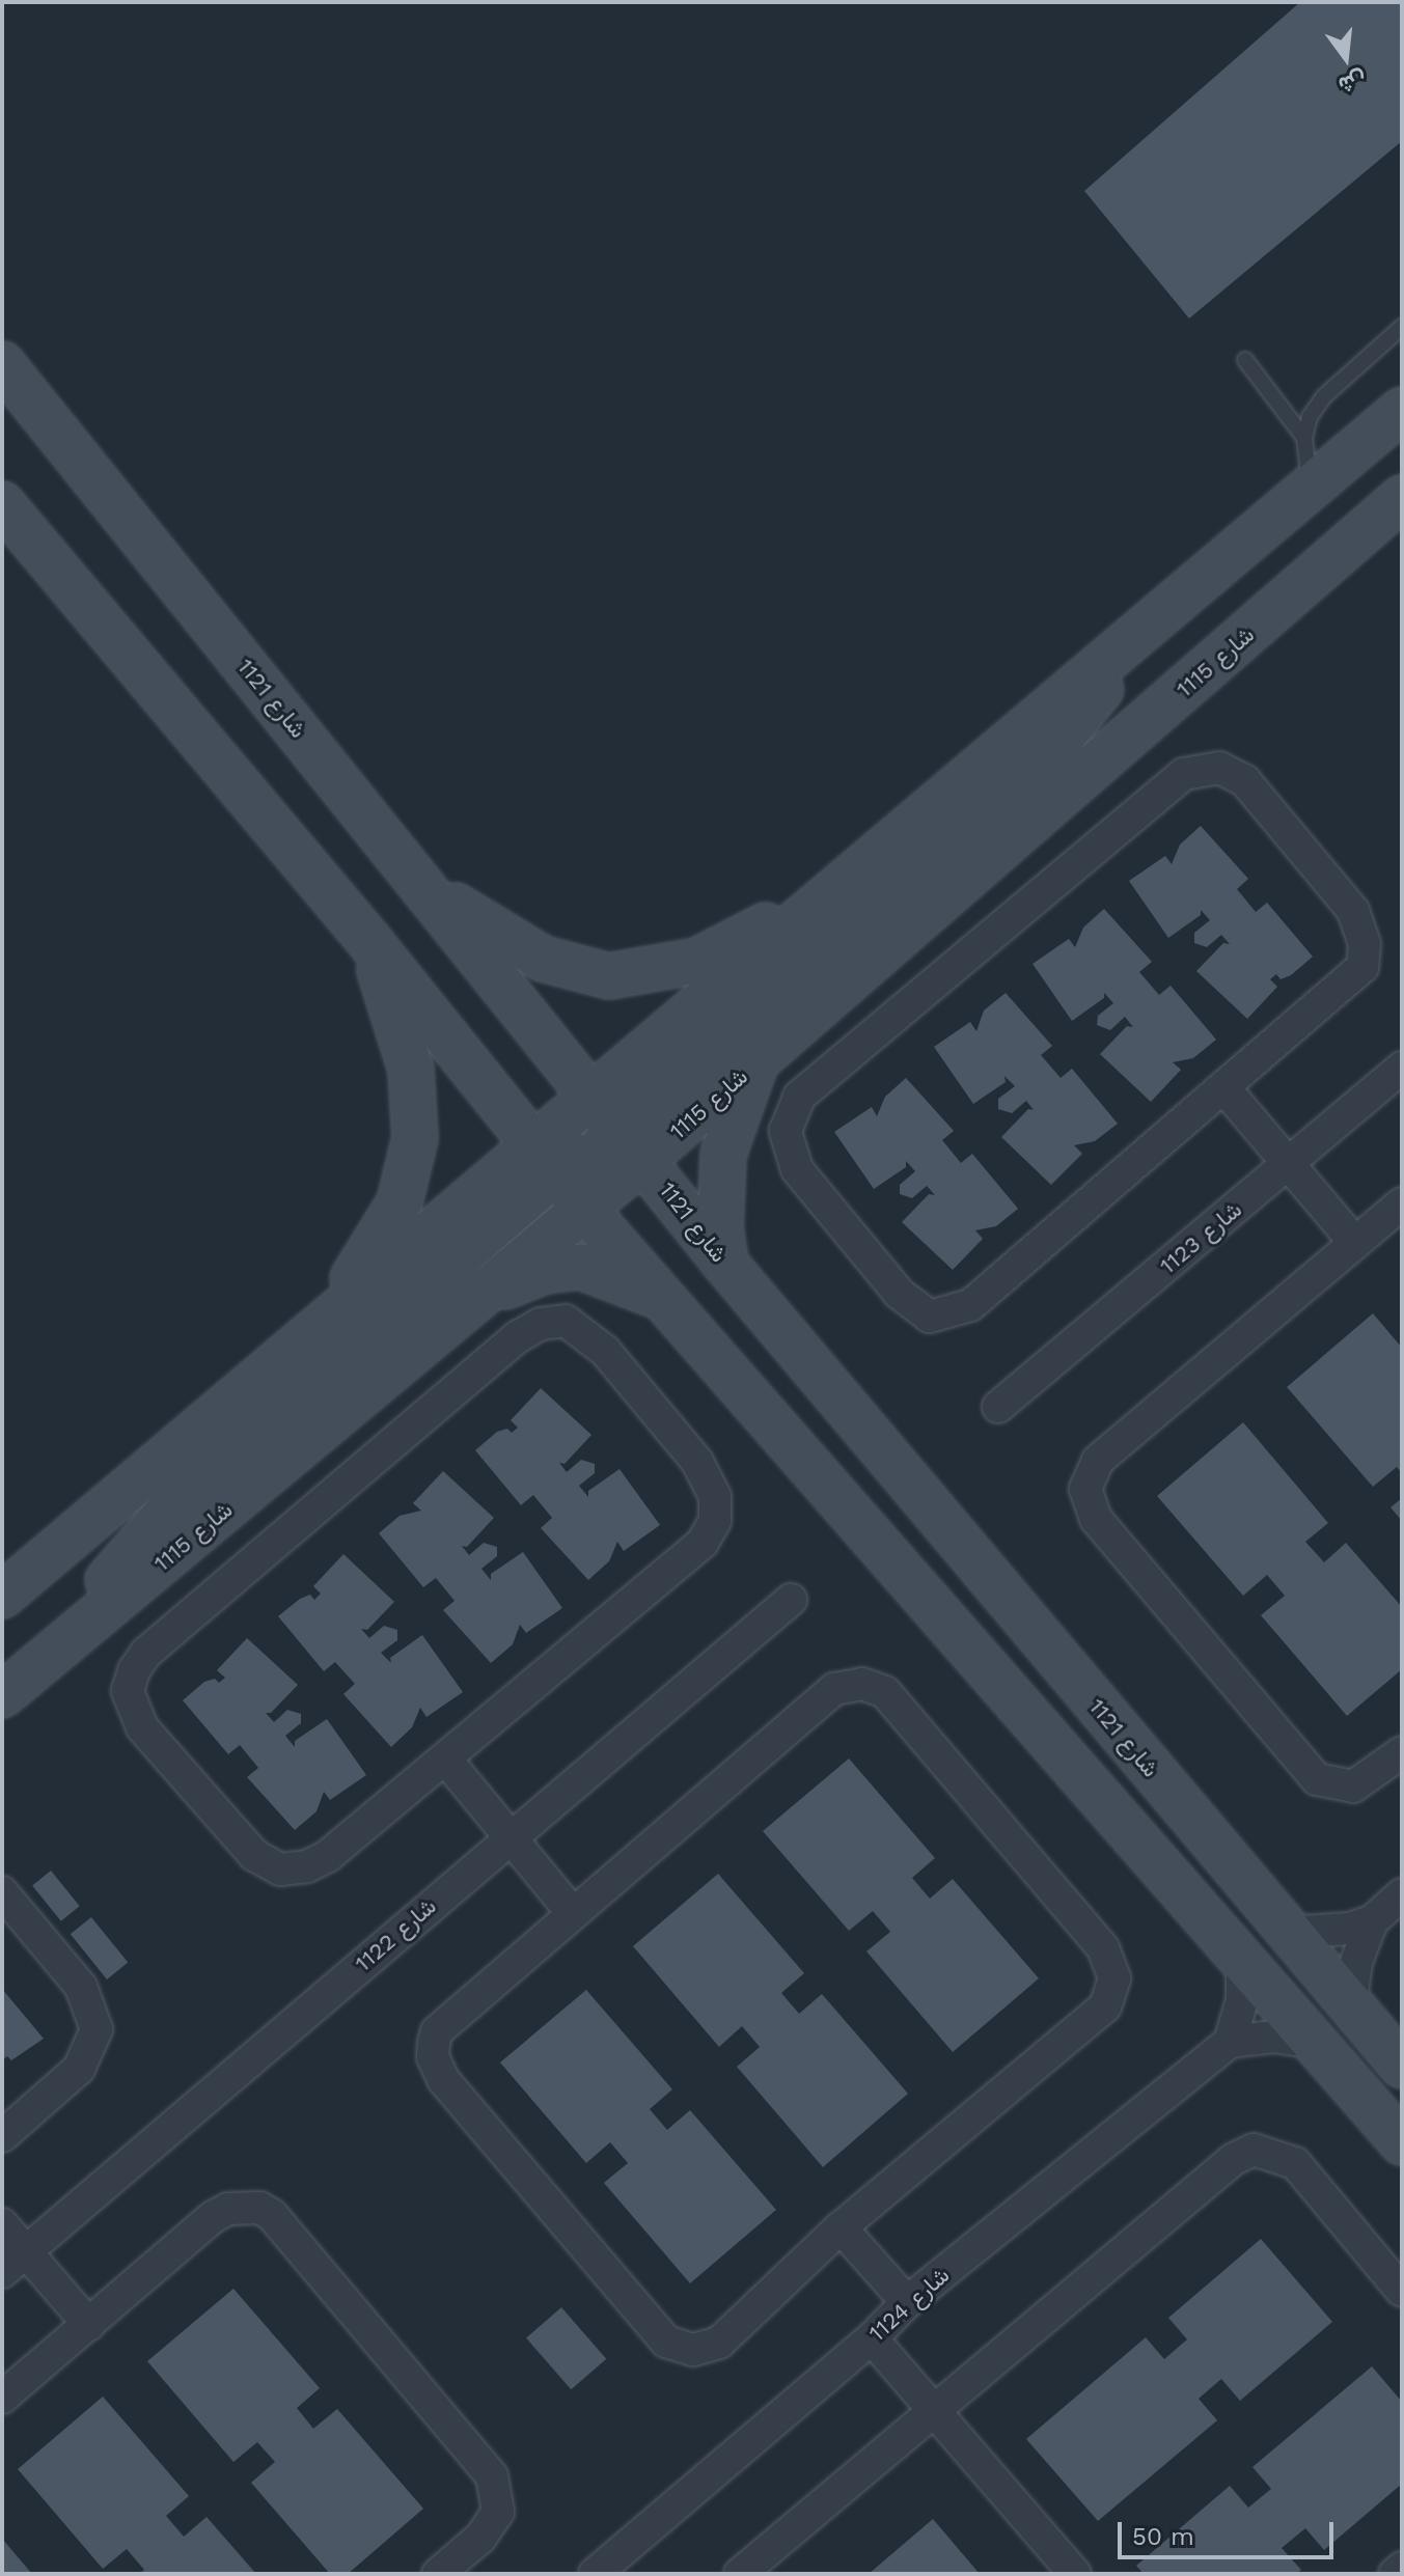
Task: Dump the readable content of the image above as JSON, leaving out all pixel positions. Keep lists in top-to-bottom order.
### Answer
{
  "streets": {
    "street": [
      "شارع 1115",
      "شارع 1121",
      "شارع 1123",
      "شارع 1122",
      "شارع 1124"
    ]
  },
  "crossings": [
    ["شارع 1115", "شارع 1121"]
  ],
  "scale_bar": "50 m",
  "north": "bottom"
}
